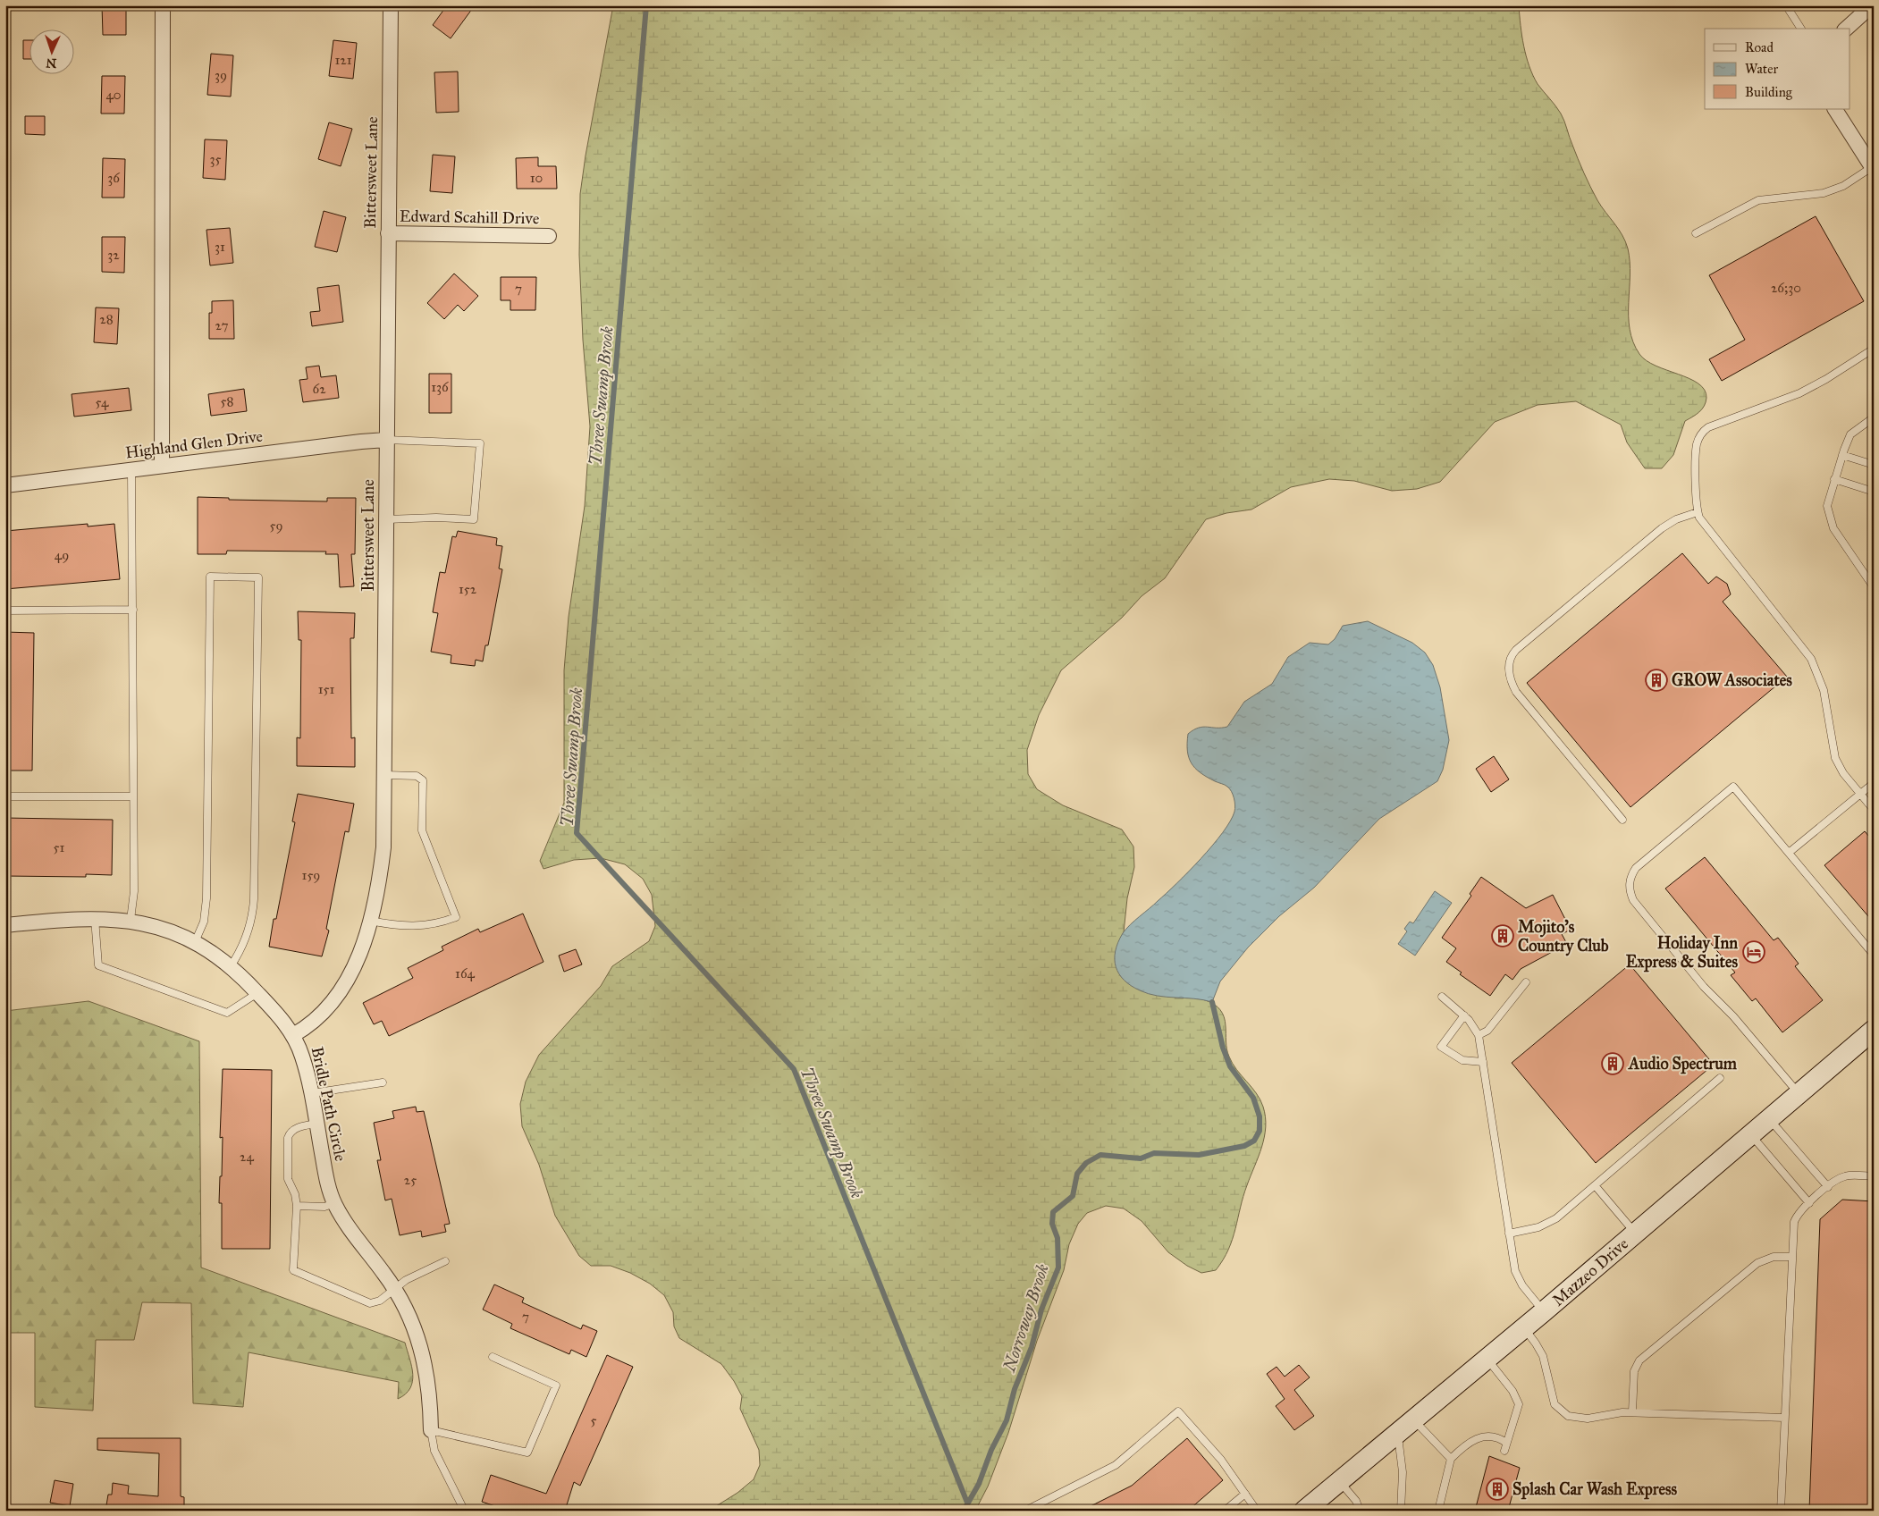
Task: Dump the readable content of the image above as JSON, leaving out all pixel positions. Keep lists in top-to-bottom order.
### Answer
{
  "streets": {
    "main road": ["Mazzeo Drive"],
    "street": [
      "Bittersweet Lane",
      "Edward Scahill Drive",
      "Highland Glen Drive",
      "Bridle Path Circle"
    ]
  },
  "crossings": [
    ["Bittersweet Lane", "Edward Scahill Drive"],
    ["Bittersweet Lane", "Highland Glen Drive"],
    ["Bittersweet Lane", "Bridle Path Circle"]
  ],
  "water": ["Three Swamp Brook", "Norroway Brook"],
  "places": {
    "building": [
      "GROW Associates",
      "Mojito's Country Club",
      "Audio Spectrum",
      "Splash Car Wash Express"
    ],
    "hotel": ["Holiday Inn Express & Suites"]
  },
  "house_numbers": [
    "121",
    "39",
    "40",
    "35",
    "36",
    "10",
    "31",
    "32",
    "26;30",
    "7",
    "28",
    "27",
    "136",
    "62",
    "58",
    "54",
    "59",
    "49",
    "152",
    "151",
    "51",
    "159",
    "164",
    "24",
    "25",
    "7",
    "5"
  ],
  "legend": ["Road", "Water", "Building"],
  "north": "bottom"
}
